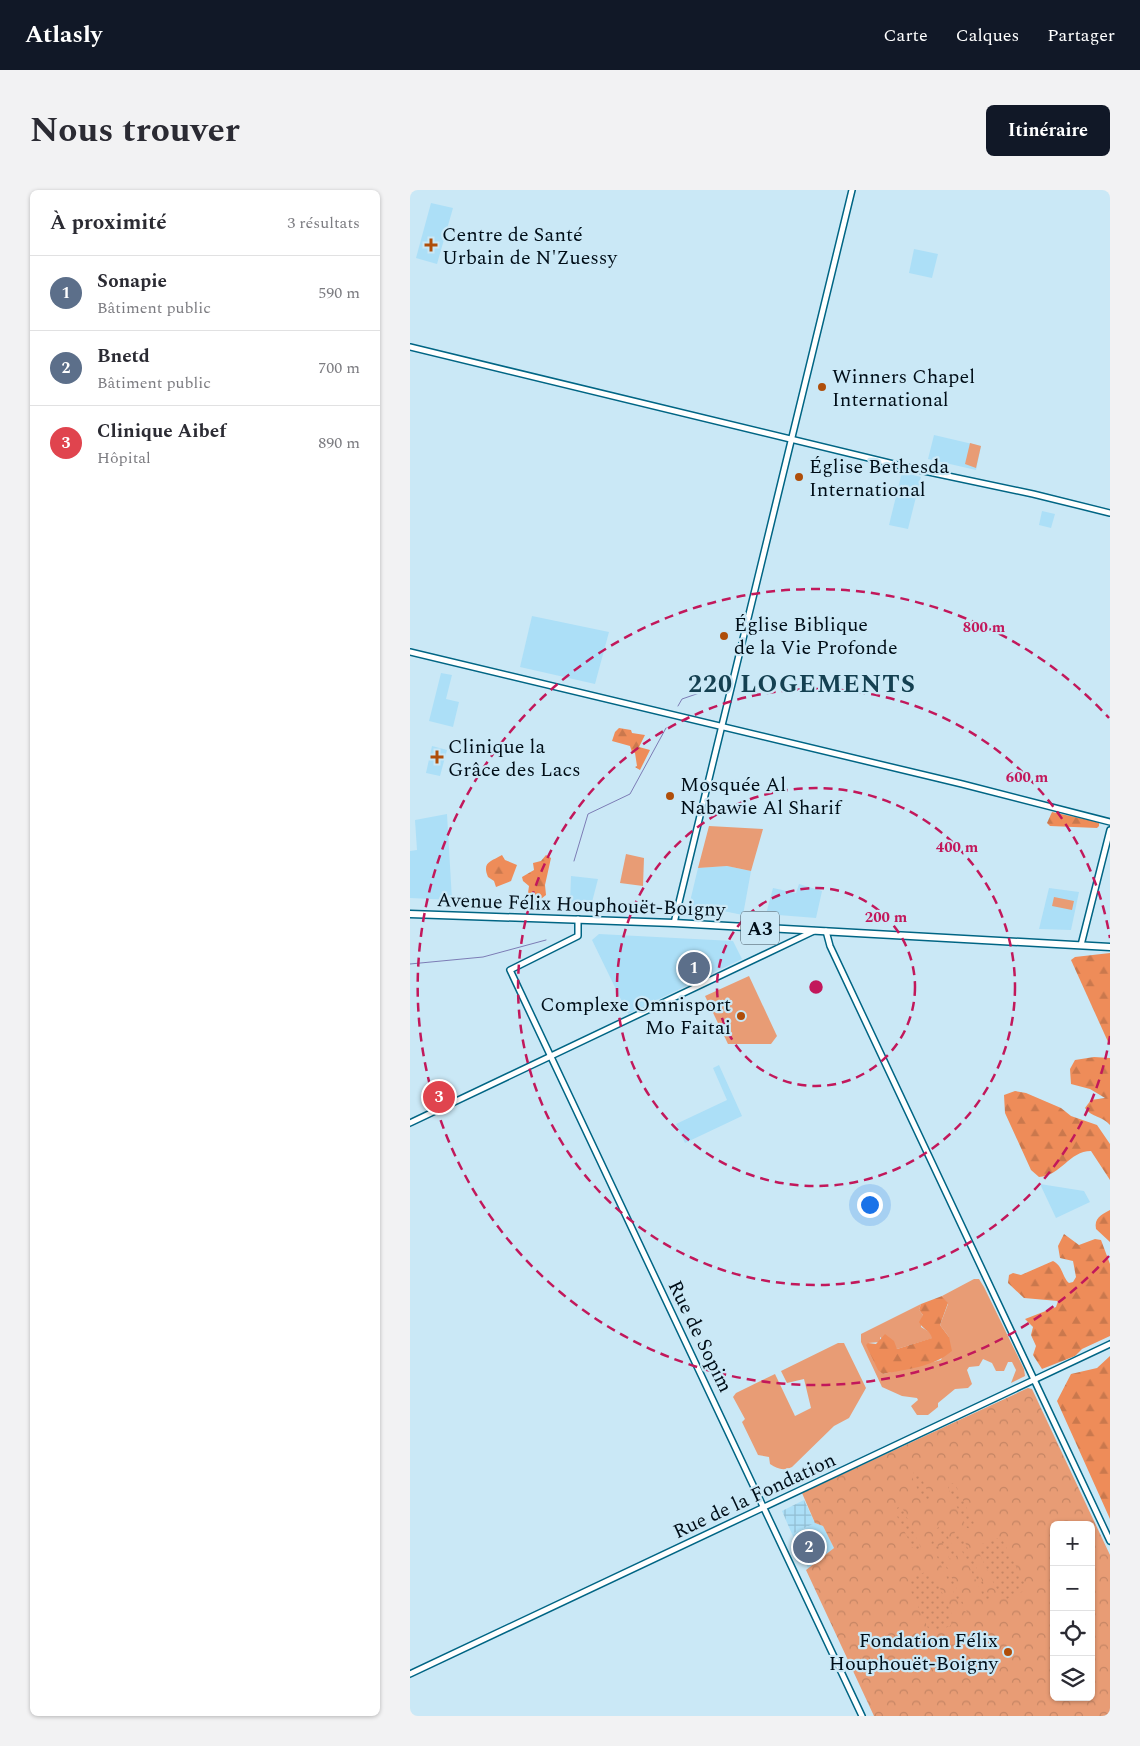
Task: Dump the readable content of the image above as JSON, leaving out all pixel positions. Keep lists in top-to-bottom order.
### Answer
{
  "streets": {
    "highway": ["Avenue Félix Houphouët-Boigny", "A3"],
    "street": ["Rue de Sopim", "Rue de la Fondation"]
  },
  "crossings": [
    ["Avenue Félix Houphouët-Boigny", "Rue de Sopim"],
    ["Rue de Sopim", "Rue de la Fondation"]
  ],
  "districts": ["220 LOGEMENTS"],
  "places": {
    "health": ["Centre de Santé Urbain de N'Zuessy", "Clinique la Grâce des Lacs"],
    "other": [
      "Winners Chapel International",
      "Église Bethesda International",
      "Église Biblique de la Vie Profonde",
      "Mosquée Al Nabawie Al Sharif",
      "Complexe Omnisport Mo Faitai",
      "Fondation Félix Houphouët-Boigny"
    ]
  },
  "page": {
    "header": "Atlasly",
    "nav": ["Carte", "Calques", "Partager"],
    "title": "Nous trouver",
    "buttons": "Itinéraire",
    "heading": ["À proximité", "3 résultats"],
    "list": [
      {
        "mark": "1",
        "name": "Sonapie",
        "note": "Bâtiment public",
        "value": "590 m"
      },
      {
        "mark": "2",
        "name": "Bnetd",
        "note": "Bâtiment public",
        "value": "700 m"
      },
      {
        "mark": "3",
        "name": "Clinique Aibef",
        "note": "Hôpital",
        "value": "890 m"
      }
    ],
    "pins": ["1", "3", "2"],
    "map_buttons": ["+", "−"]
  },
  "rings": [
    "800 m",
    "600 m",
    "400 m",
    "200 m"
  ]
}
